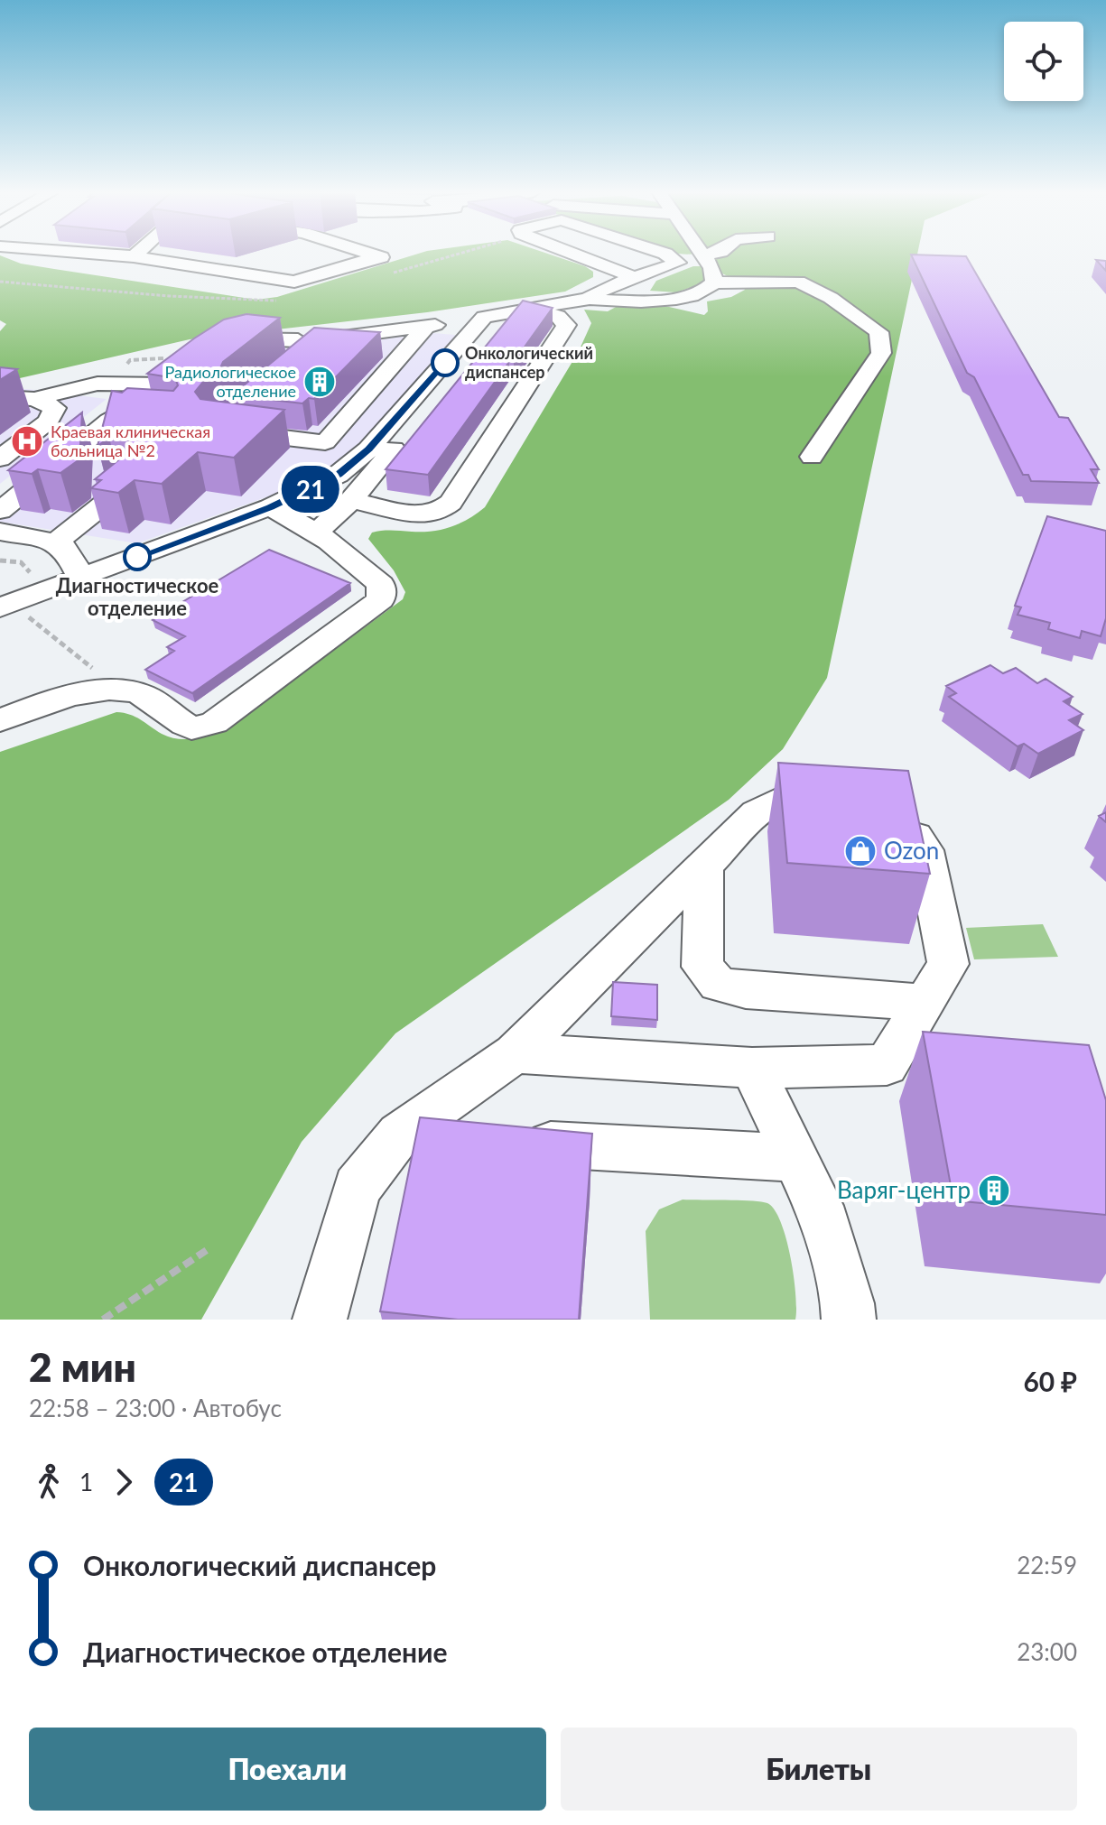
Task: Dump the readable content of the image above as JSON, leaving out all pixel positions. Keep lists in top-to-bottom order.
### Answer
{
  "places": {
    "other": ["Онкологический диспансер", "Диагностическое отделение"],
    "building": ["Радиологическое отделение", "Варяг-центр"],
    "hospital": ["Краевая клиническая больница №2"],
    "shop": ["Ozon"]
  },
  "lines": ["bus line 21"],
  "page": {
    "on_map": "21",
    "heading": ["2 мин", "22:58 – 23:00 · Автобус", "60 ₽"],
    "legs": ["1", "21"],
    "list": [
      {
        "name": "Онкологический диспансер",
        "value": "22:59"
      },
      {
        "name": "Диагностическое отделение",
        "value": "23:00"
      }
    ],
    "buttons": ["Поехали", "Билеты"]
  }
}
